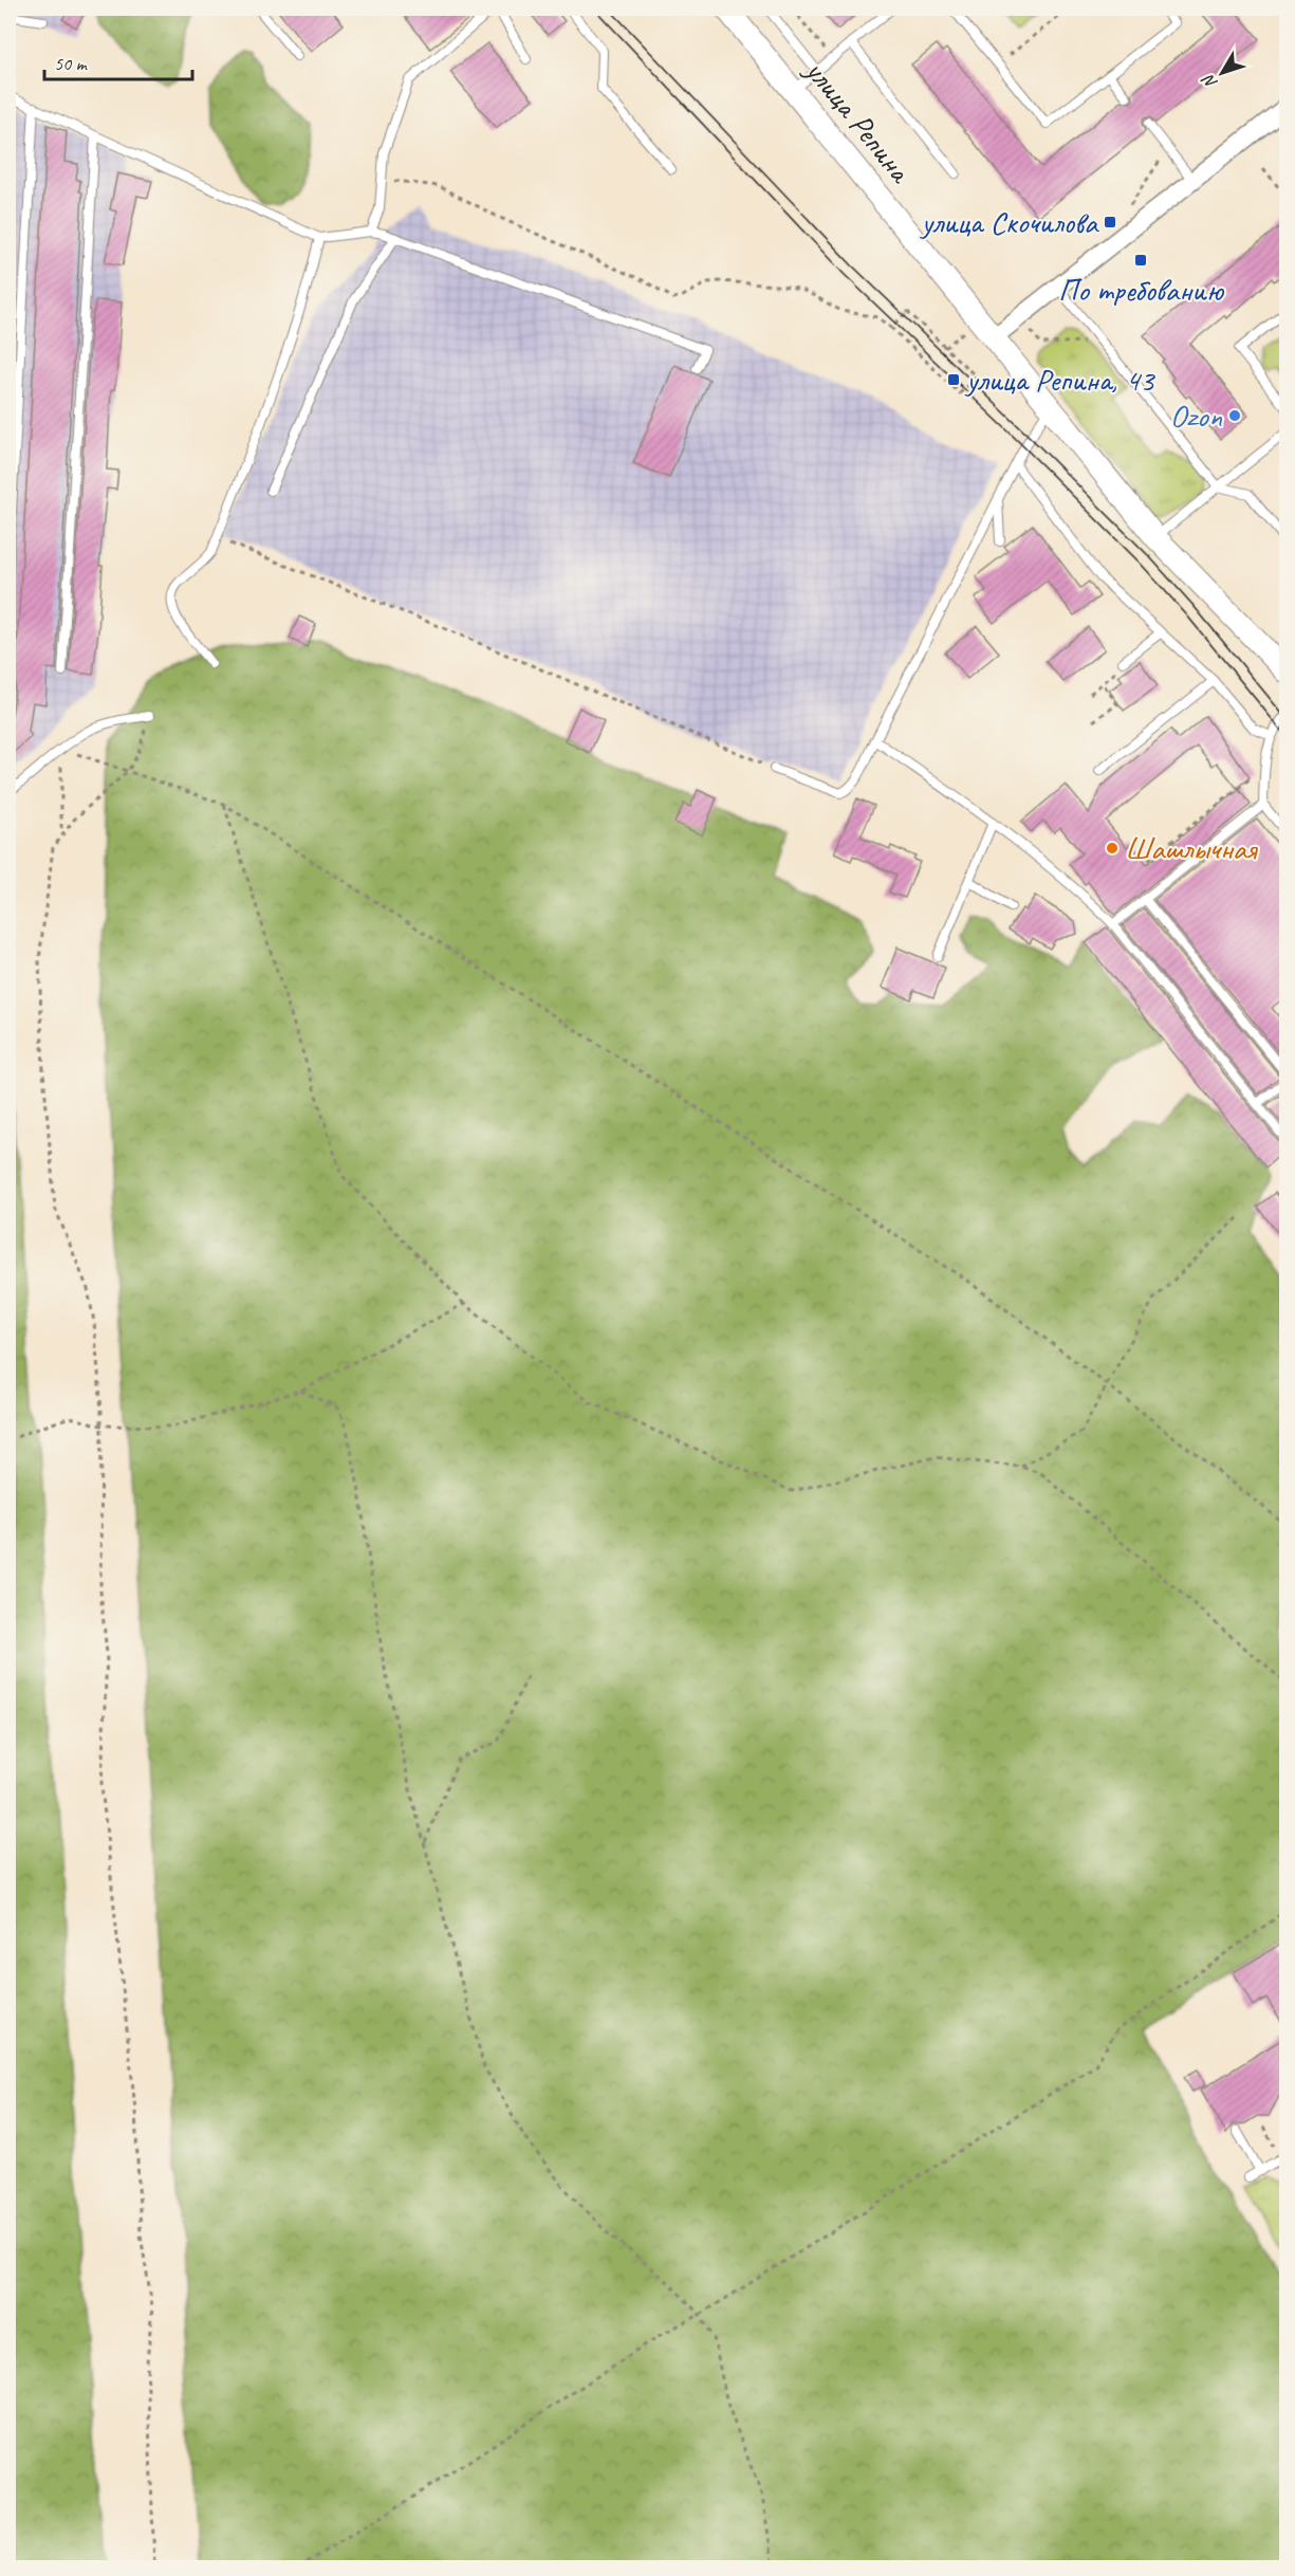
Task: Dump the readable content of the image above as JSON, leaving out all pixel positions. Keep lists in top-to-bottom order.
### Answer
{
  "streets": {
    "street": ["улица Репина"]
  },
  "places": {
    "transit": ["улица Скочилова", "По требованию", "улица Репина, 43"],
    "other": ["Ozon", "Шашлычная"]
  },
  "scale_bar": "50 m",
  "north": "bottom left"
}
